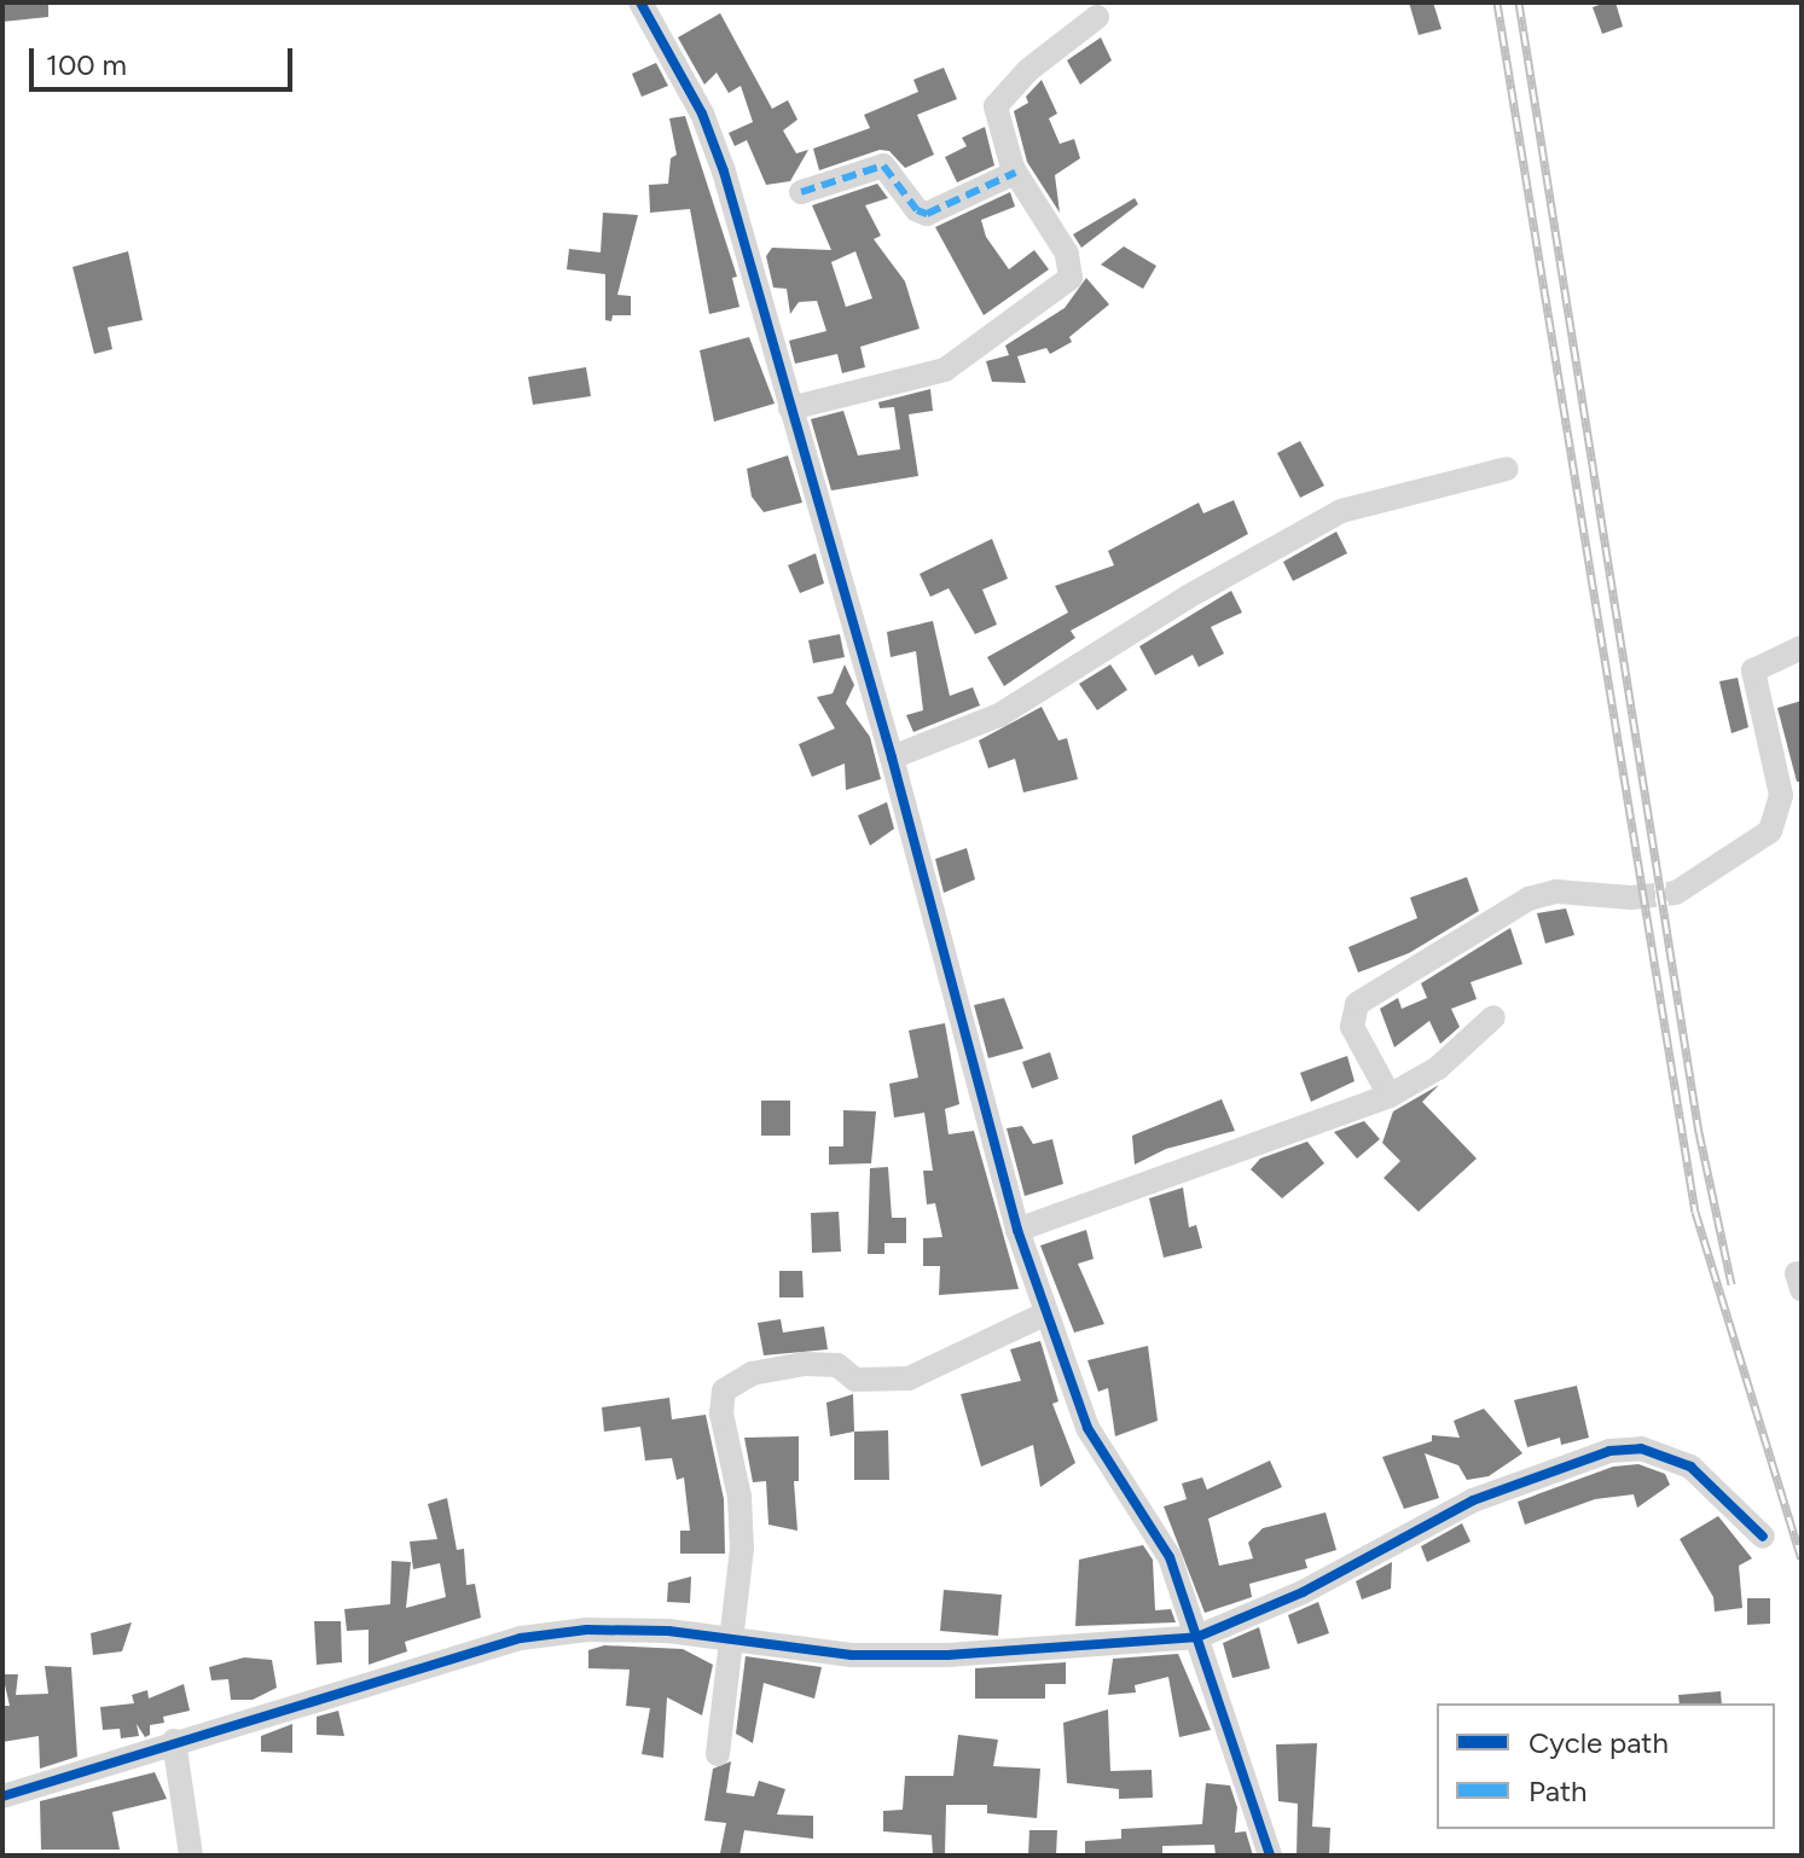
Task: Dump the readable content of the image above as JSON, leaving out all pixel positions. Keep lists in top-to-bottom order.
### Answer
{
  "legend": ["Cycle path", "Path"],
  "scale_bar": "100 m"
}
